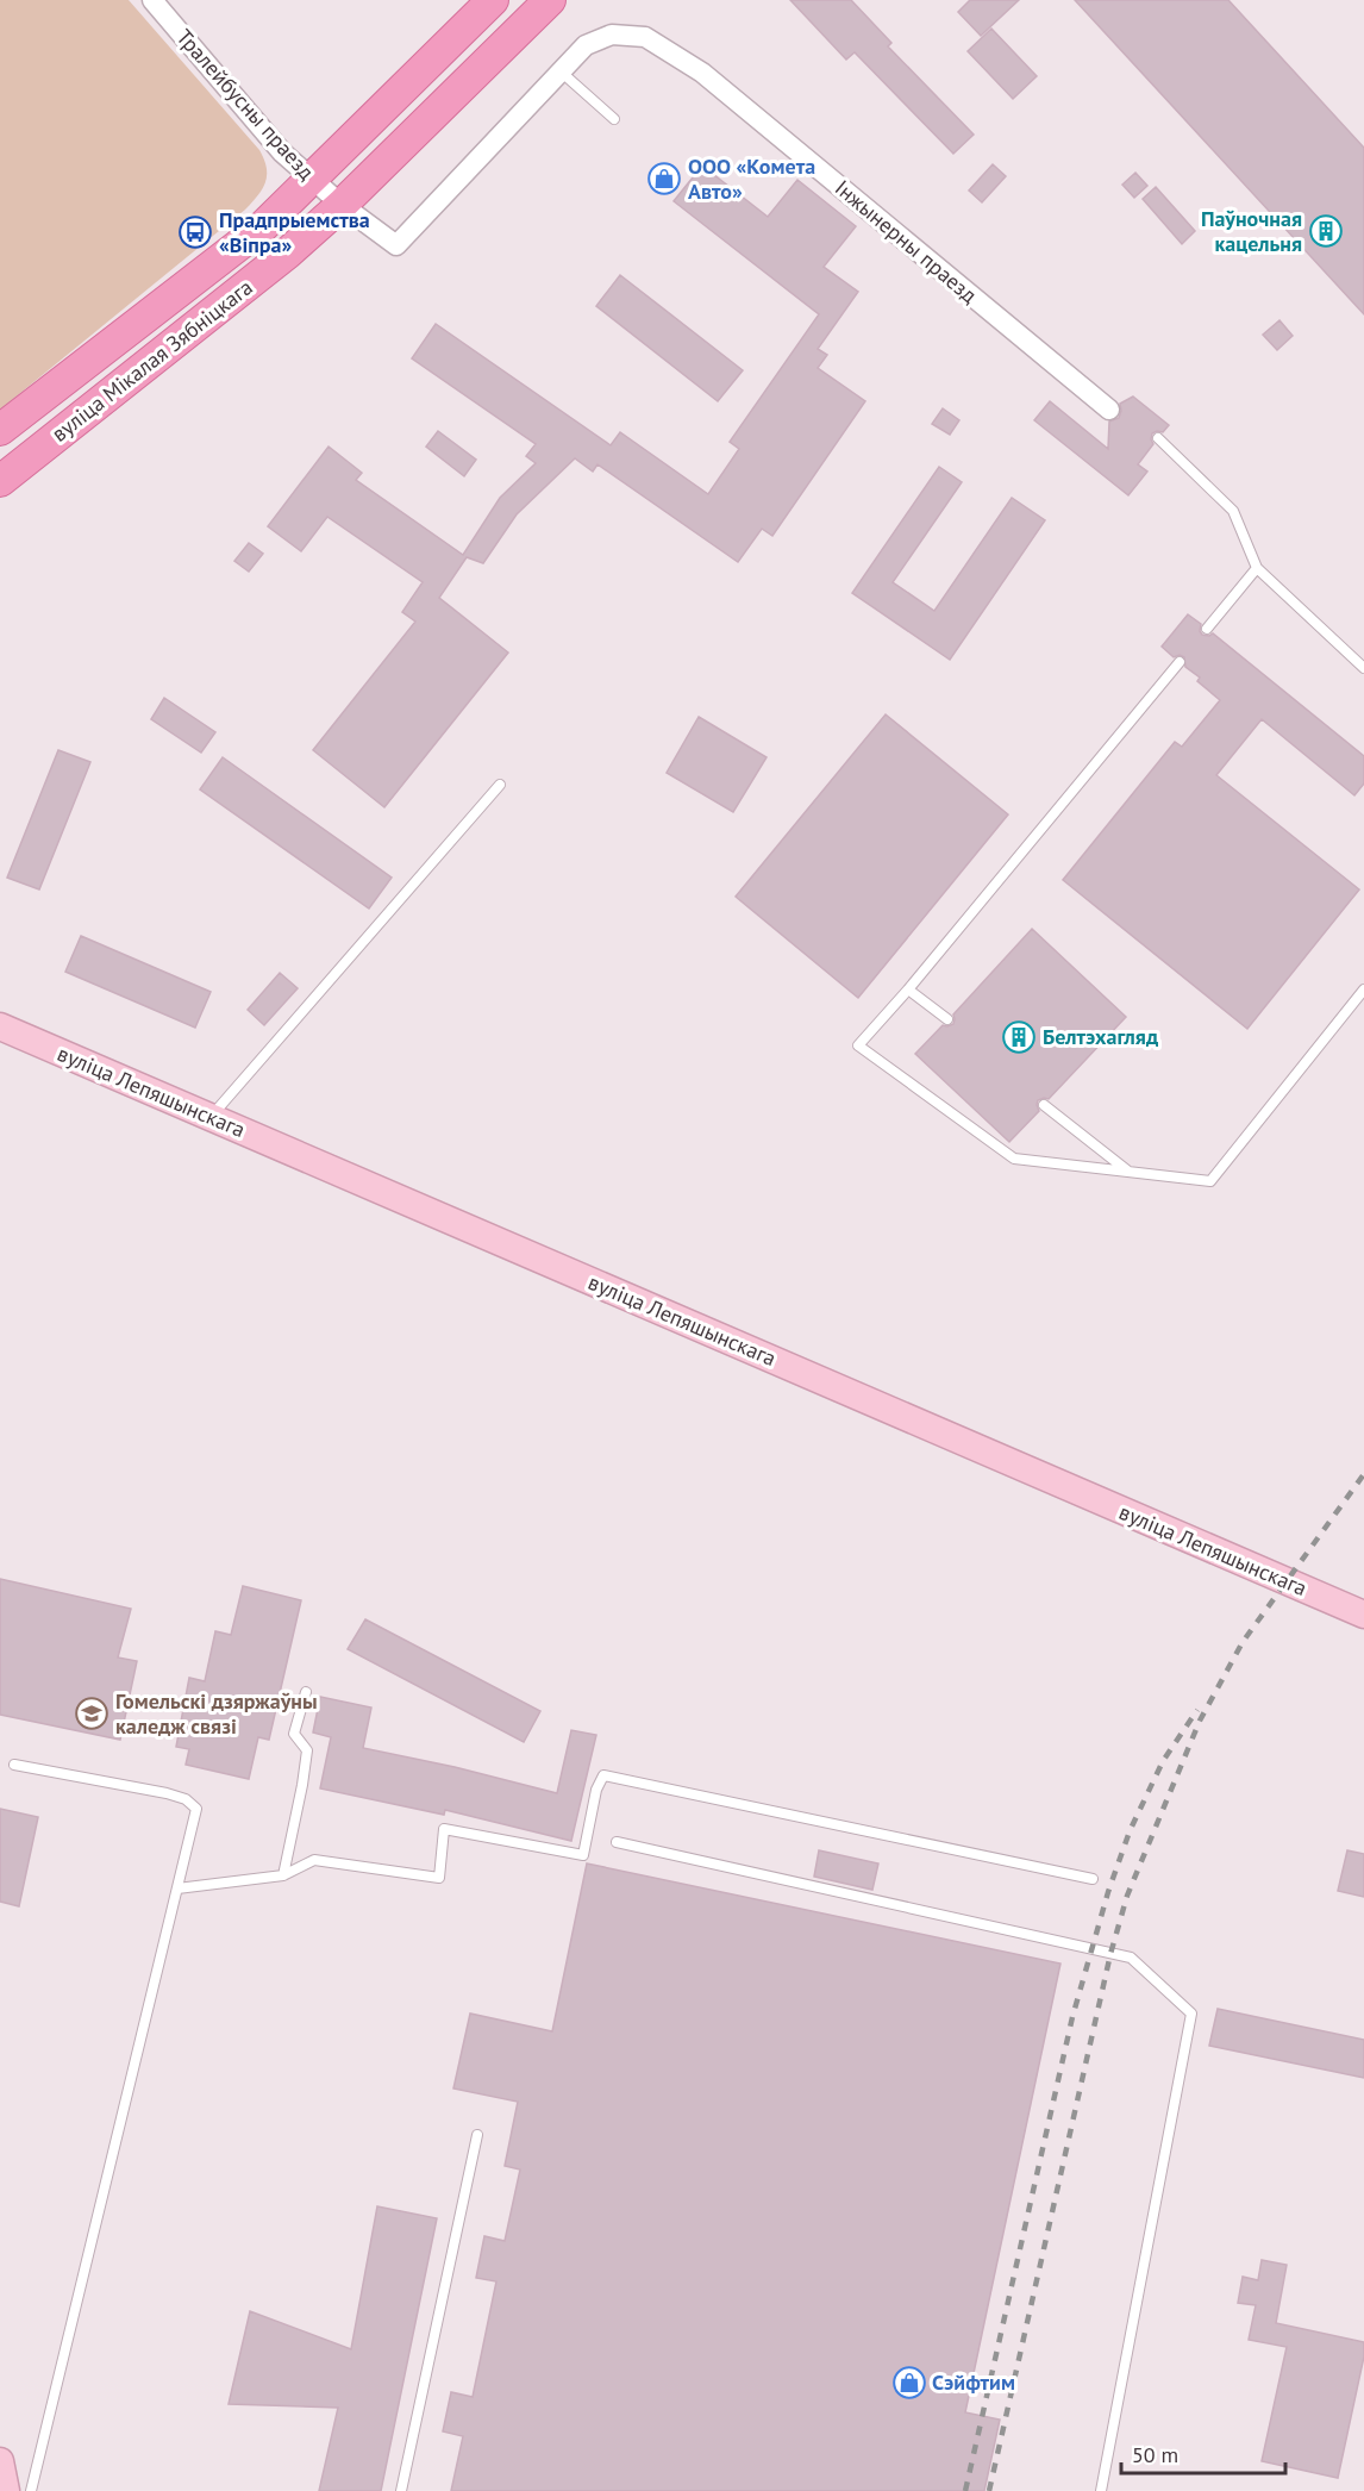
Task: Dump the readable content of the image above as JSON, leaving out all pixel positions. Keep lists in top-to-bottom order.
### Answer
{
  "streets": {
    "main road": ["вуліца Мікалая Зябніцкага", "вуліца Лепяшынскага"],
    "street": ["Тралейбусны праезд", "Інжынерны праезд"]
  },
  "crossings": [
    ["Тралейбусны праезд", "Інжынерны праезд"],
    ["Тралейбусны праезд", "вуліца Мікалая Зябніцкага"],
    ["Інжынерны праезд", "вуліца Мікалая Зябніцкага"]
  ],
  "places": {
    "shop": ["ООО «Комета Авто»", "Сэйфтим"],
    "building": ["Паўночная кацельня", "Белтэхагляд"],
    "bus stop": ["Прадпрыемства «Віпра»"],
    "school or university": ["Гомельскі дзяржаўны каледж связі"]
  },
  "scale_bar": "50 m"
}
